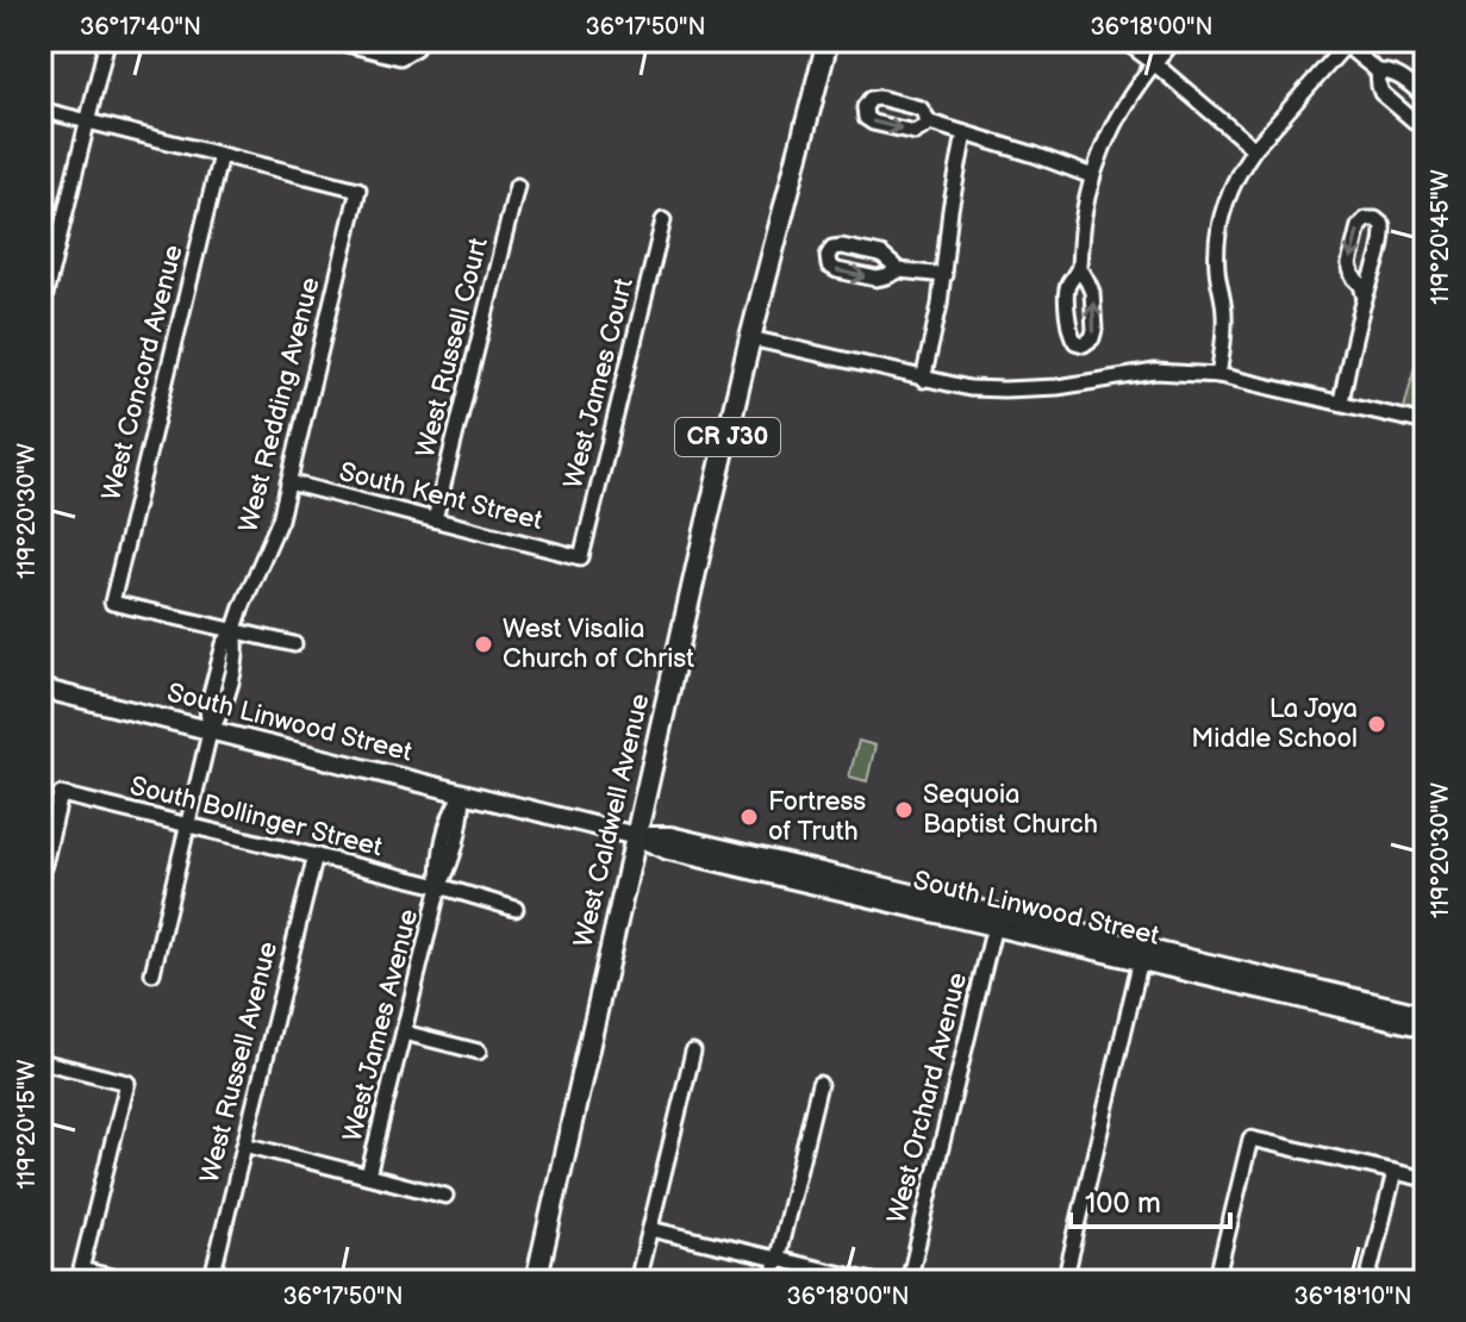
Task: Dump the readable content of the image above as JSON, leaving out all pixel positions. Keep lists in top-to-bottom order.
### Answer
{
  "streets": {
    "main road": ["CR J30", "West Caldwell Avenue"],
    "street": [
      "West Russell Court",
      "West Concord Avenue",
      "West James Court",
      "West Redding Avenue",
      "South Kent Street",
      "South Linwood Street",
      "South Bollinger Street",
      "West James Avenue",
      "West Russell Avenue",
      "West Orchard Avenue"
    ]
  },
  "crossings": [
    ["West Russell Court", "South Kent Street"],
    ["West Concord Avenue", "West Redding Avenue"],
    ["West James Court", "South Kent Street"],
    ["West Redding Avenue", "South Kent Street"],
    ["West Redding Avenue", "South Linwood Street"],
    ["West Redding Avenue", "South Bollinger Street"],
    ["South Linwood Street", "West Caldwell Avenue"],
    ["South Linwood Street", "West James Avenue"],
    ["South Linwood Street", "West Orchard Avenue"],
    ["South Bollinger Street", "West James Avenue"],
    ["South Bollinger Street", "West Russell Avenue"]
  ],
  "places": [
    "West Visalia Church of Christ",
    "La Joya Middle School",
    "Sequoia Baptist Church",
    "Fortress of Truth"
  ],
  "scale_bar": "100 m",
  "coordinates": [
    "36°17'40\"N",
    "36°17'50\"N",
    "36°18'00\"N",
    "119°20'45\"W",
    "119°20'30\"W",
    "119°20'15\"W",
    "36°18'10\"N"
  ]
}
